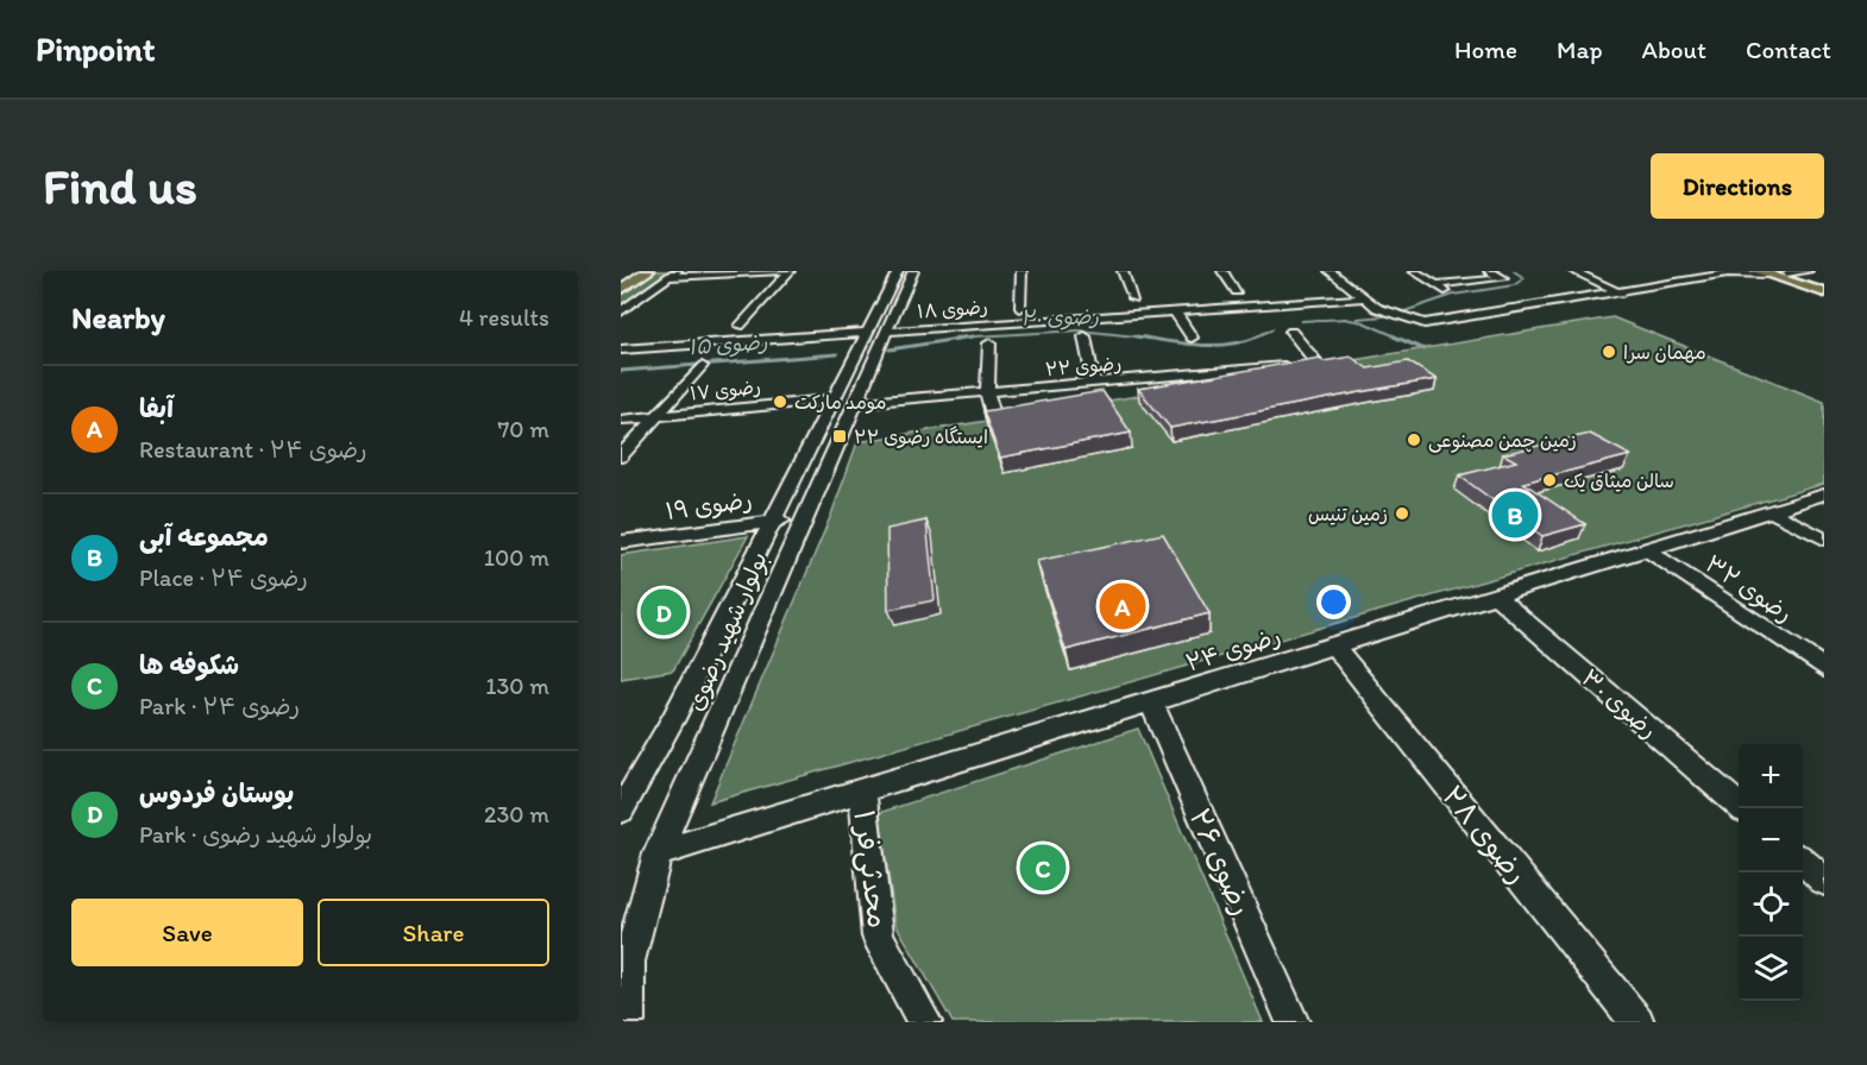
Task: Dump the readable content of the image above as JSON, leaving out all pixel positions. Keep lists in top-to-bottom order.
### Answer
{
  "streets": {
    "street": [
      "رضوی ۱۸",
      "رضوی ۲۲",
      "رضوی ۱۷",
      "رضوی ۱۹",
      "رضوی ۳۲",
      "بولوار شهید رضوی",
      "رضوی ۲۴",
      "رضوی ۳۰",
      "رضوی ۲۸",
      "رضوی ۲۶",
      "محدثی‌فر ۱"
    ]
  },
  "crossings": [
    ["رضوی ۱۸", "بولوار شهید رضوی"],
    ["رضوی ۲۲", "رضوی ۱۷"],
    ["رضوی ۲۲", "بولوار شهید رضوی"],
    ["رضوی ۱۷", "بولوار شهید رضوی"],
    ["رضوی ۱۹", "بولوار شهید رضوی"],
    ["رضوی ۳۲", "رضوی ۲۴"],
    ["بولوار شهید رضوی", "رضوی ۲۴"],
    ["رضوی ۲۴", "رضوی ۳۰"],
    ["رضوی ۲۴", "رضوی ۲۸"],
    ["رضوی ۲۴", "رضوی ۲۶"],
    ["رضوی ۲۴", "محدثی‌فر ۱"]
  ],
  "water": ["رضوی ۲۰", "رضوی ۱۵"],
  "places": {
    "other": [
      "مهمان سرا",
      "مومد مارکت",
      "زمین چمن مصنوعی",
      "سالن میثاق یک",
      "زمین تنیس"
    ],
    "transit": ["ایستگاه رضوی ۲۲"]
  },
  "page": {
    "header": "Pinpoint",
    "nav": [
      "Home",
      "Map",
      "About",
      "Contact"
    ],
    "buttons": [
      "Directions",
      ["Save", "Share"]
    ],
    "title": "Find us",
    "heading": ["Nearby", "4 results"],
    "list": [
      {
        "mark": "A",
        "name": "آبفا",
        "note": "Restaurant · رضوی ۲۴",
        "value": "70 m"
      },
      {
        "mark": "B",
        "name": "مجموعه آبی",
        "note": "Place · رضوی ۲۴",
        "value": "100 m"
      },
      {
        "mark": "C",
        "name": "شکوفه ها",
        "note": "Park · رضوی ۲۴",
        "value": "130 m"
      },
      {
        "mark": "D",
        "name": "بوستان فردوس",
        "note": "Park · بولوار شهید رضوی",
        "value": "230 m"
      }
    ],
    "pins": [
      "B",
      "A",
      "D",
      "C"
    ],
    "map_buttons": ["+", "−"]
  }
}
